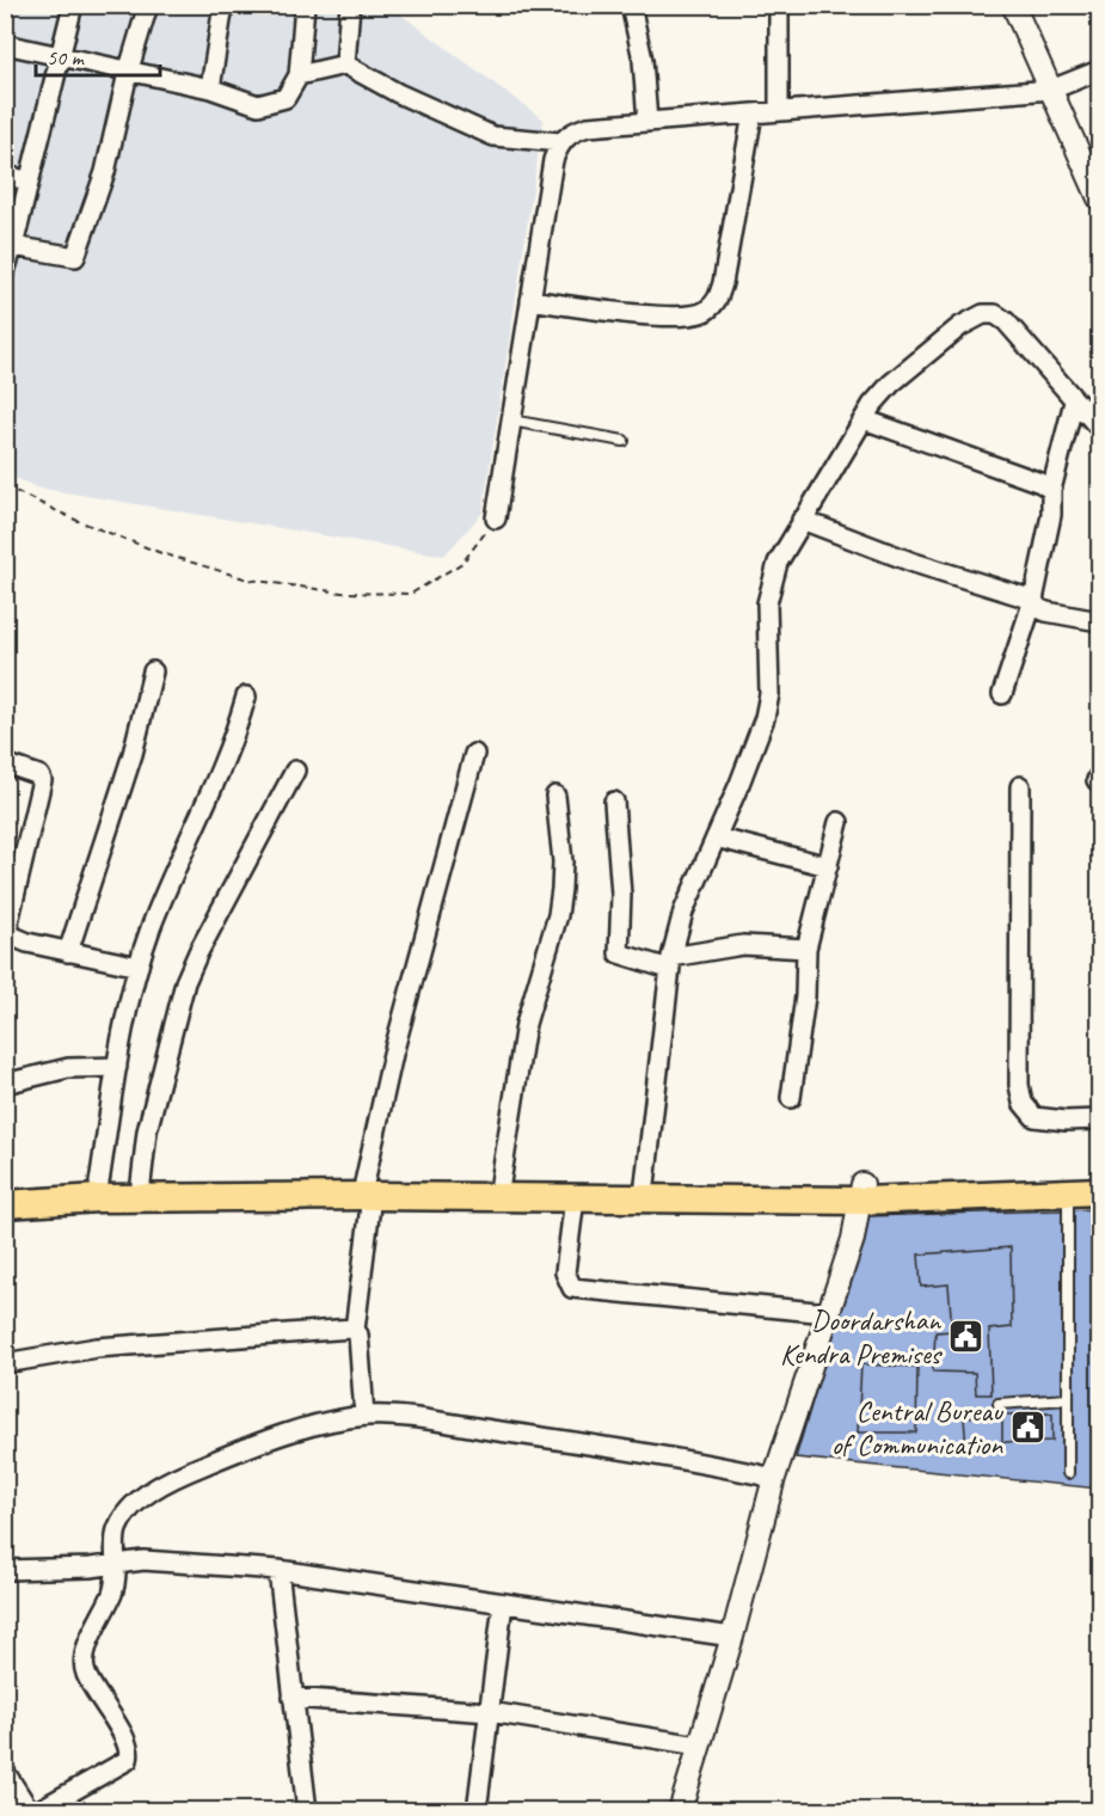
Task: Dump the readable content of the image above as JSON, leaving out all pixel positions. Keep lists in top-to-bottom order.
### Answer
{
  "places": {
    "public building": ["Doordarshan Kendra Premises", "Central Bureau of Communication"]
  },
  "scale_bar": "50 m"
}
